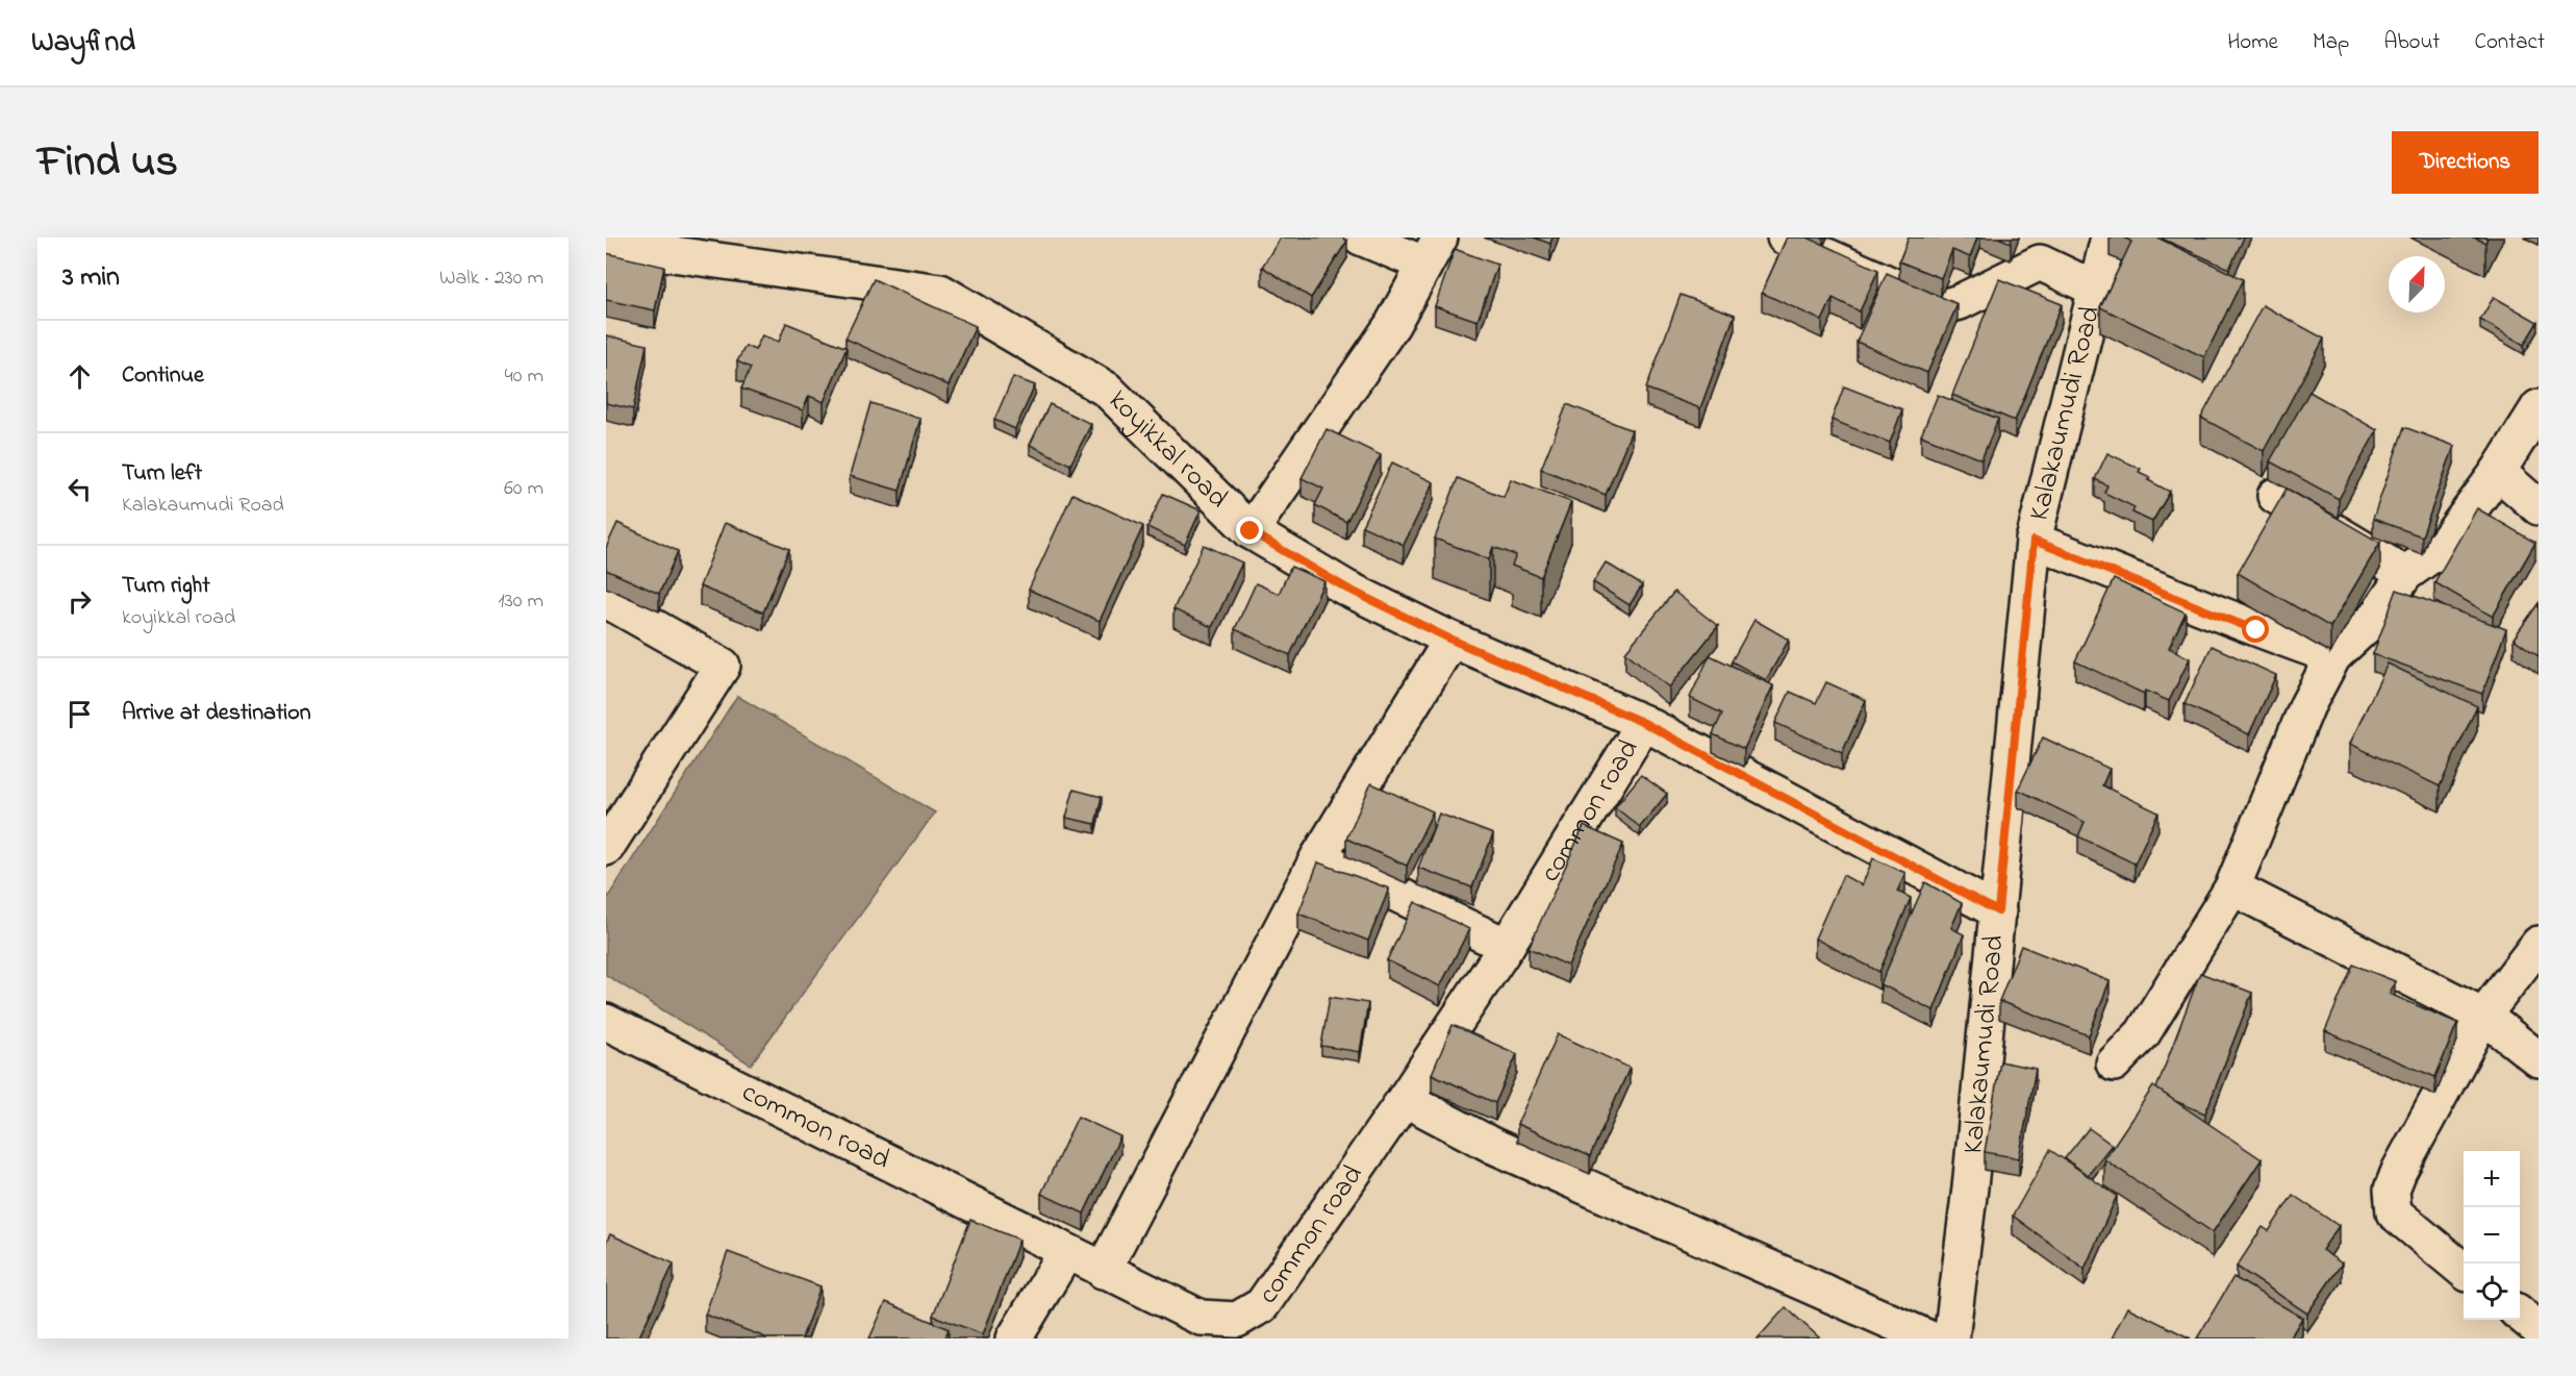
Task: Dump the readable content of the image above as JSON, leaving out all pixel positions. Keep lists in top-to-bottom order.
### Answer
{
  "streets": {
    "street": ["Kalakaumudi Road", "koyikkal road", "common road"]
  },
  "crossings": [
    ["Kalakaumudi Road", "koyikkal road"],
    ["koyikkal road", "common road"]
  ],
  "north": "top right",
  "page": {
    "header": "Wayfind",
    "nav": [
      "Home",
      "Map",
      "About",
      "Contact"
    ],
    "title": "Find us",
    "buttons": "Directions",
    "heading": ["3 min", "Walk · 230 m"],
    "list": [
      ["Continue", "40 m"],
      ["Turn left", "Kalakaumudi Road", "60 m"],
      ["Turn right", "koyikkal road", "130 m"],
      "Arrive at destination"
    ],
    "map_buttons": ["+", "−"]
  }
}
